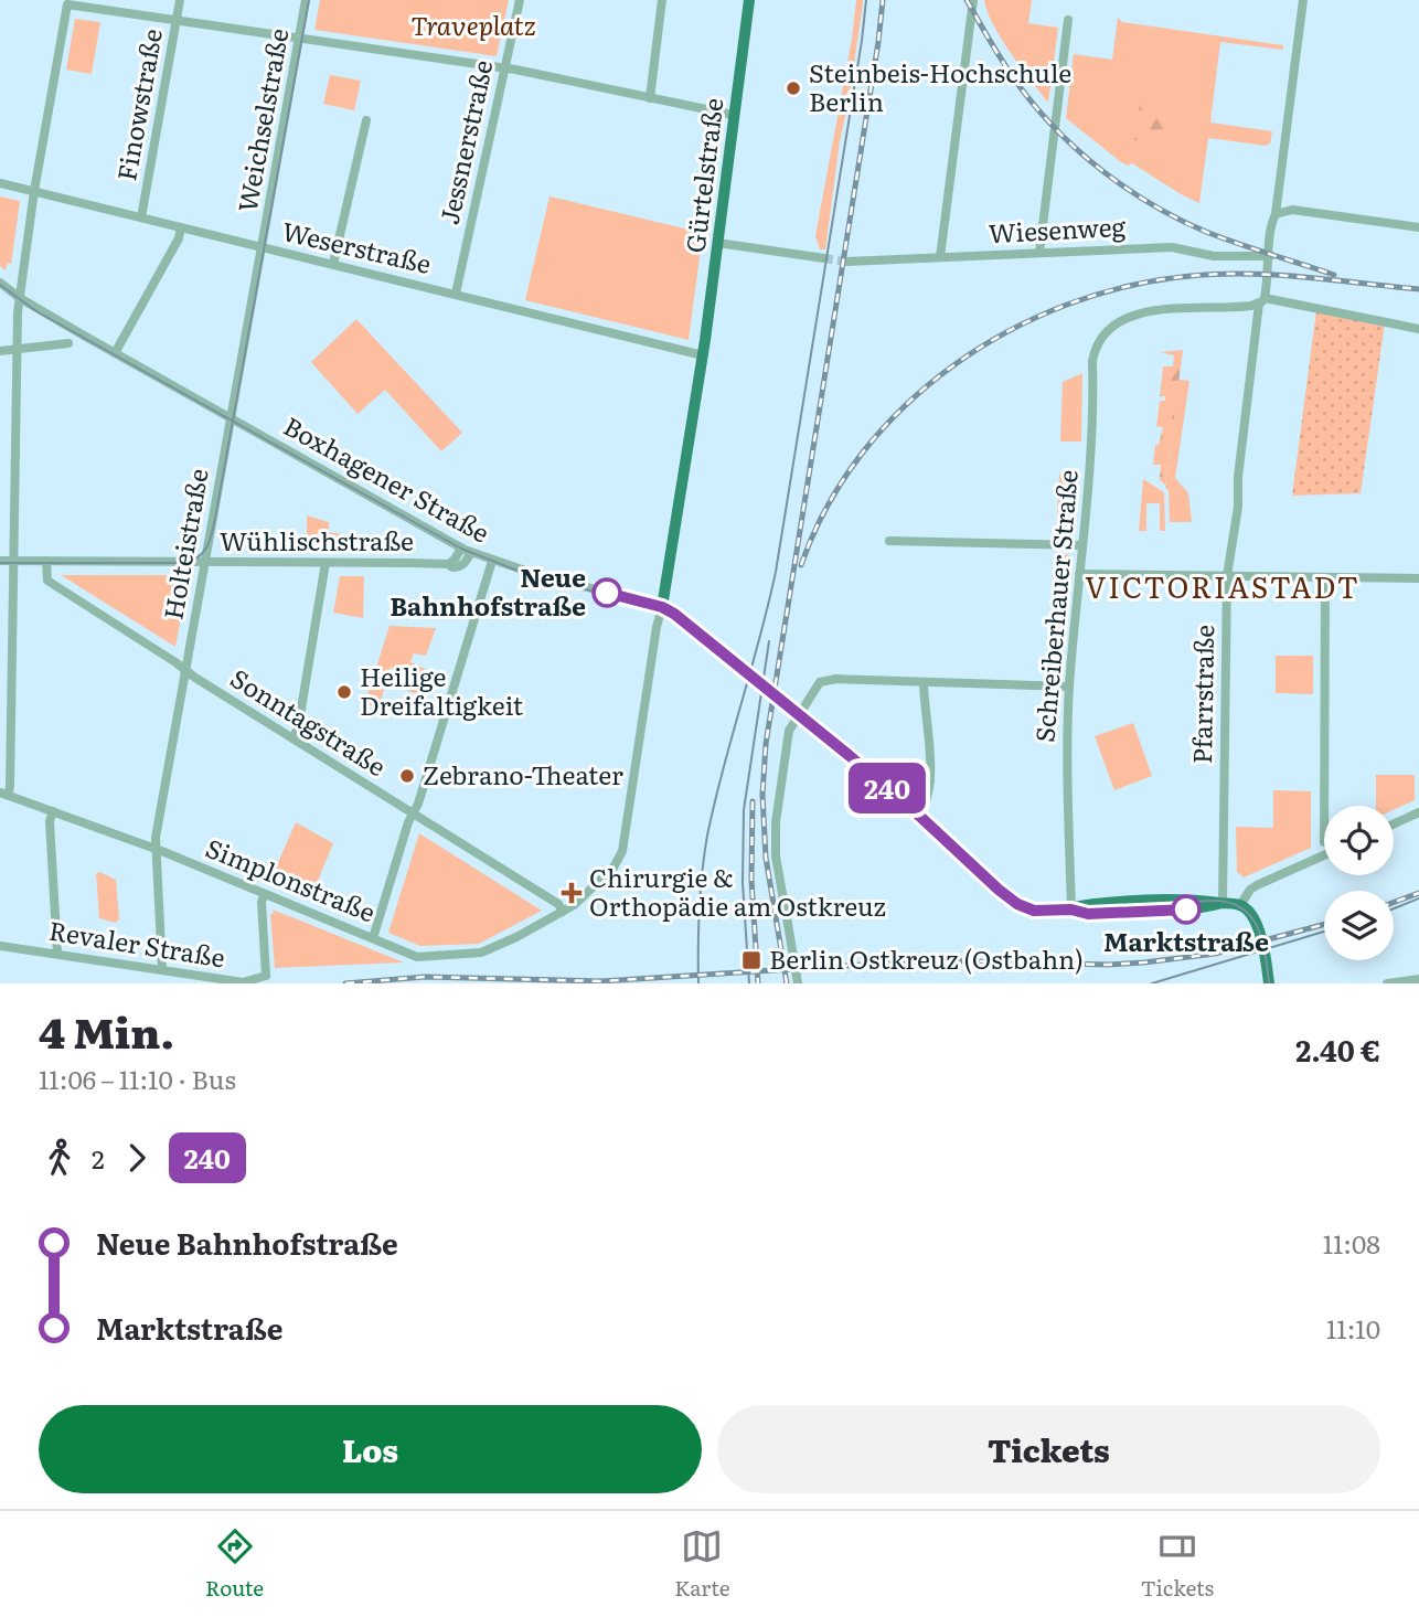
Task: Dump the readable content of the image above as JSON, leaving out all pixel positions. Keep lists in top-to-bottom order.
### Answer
{
  "streets": {
    "main road": ["Gürtelstraße", "Boxhagener Straße"],
    "street": [
      "Finowstraße",
      "Weichselstraße",
      "Jessnerstraße",
      "Wiesenweg",
      "Weserstraße",
      "Wühlischstraße",
      "Holteistraße",
      "Schreiberhauer Straße",
      "Pfarrstraße",
      "Sonntagstraße",
      "Simplonstraße",
      "Revaler Straße"
    ]
  },
  "crossings": [
    ["Finowstraße", "Weserstraße"],
    ["Weichselstraße", "Weserstraße"],
    ["Weichselstraße", "Holteistraße"],
    ["Jessnerstraße", "Weserstraße"],
    ["Gürtelstraße", "Weserstraße"],
    ["Wiesenweg", "Pfarrstraße"],
    ["Weserstraße", "Holteistraße"],
    ["Boxhagener Straße", "Wühlischstraße"],
    ["Boxhagener Straße", "Holteistraße"],
    ["Wühlischstraße", "Holteistraße"],
    ["Wühlischstraße", "Sonntagstraße"],
    ["Holteistraße", "Sonntagstraße"],
    ["Holteistraße", "Simplonstraße"],
    ["Holteistraße", "Revaler Straße"],
    ["Schreiberhauer Straße", "Pfarrstraße"],
    ["Sonntagstraße", "Simplonstraße"],
    ["Simplonstraße", "Revaler Straße"]
  ],
  "districts": ["VICTORIASTADT"],
  "parks": ["Traveplatz"],
  "places": {
    "other": [
      "Steinbeis-Hochschule Berlin",
      "Neue Bahnhofstraße",
      "Heilige Dreifaltigkeit",
      "Zebrano-Theater",
      "Marktstraße"
    ],
    "health": ["Chirurgie & Orthopädie am Ostkreuz"],
    "transit": ["Berlin Ostkreuz (Ostbahn)"]
  },
  "lines": ["bus line 240"],
  "page": {
    "on_map": "240",
    "heading": ["4 Min.", "11:06 – 11:10 · Bus", "2.40 €"],
    "legs": ["2", "240"],
    "list": [
      {
        "name": "Neue Bahnhofstraße",
        "value": "11:08"
      },
      {
        "name": "Marktstraße",
        "value": "11:10"
      }
    ],
    "buttons": ["Los", "Tickets"],
    "tabs": ["Route", "Karte", "Tickets"]
  }
}
